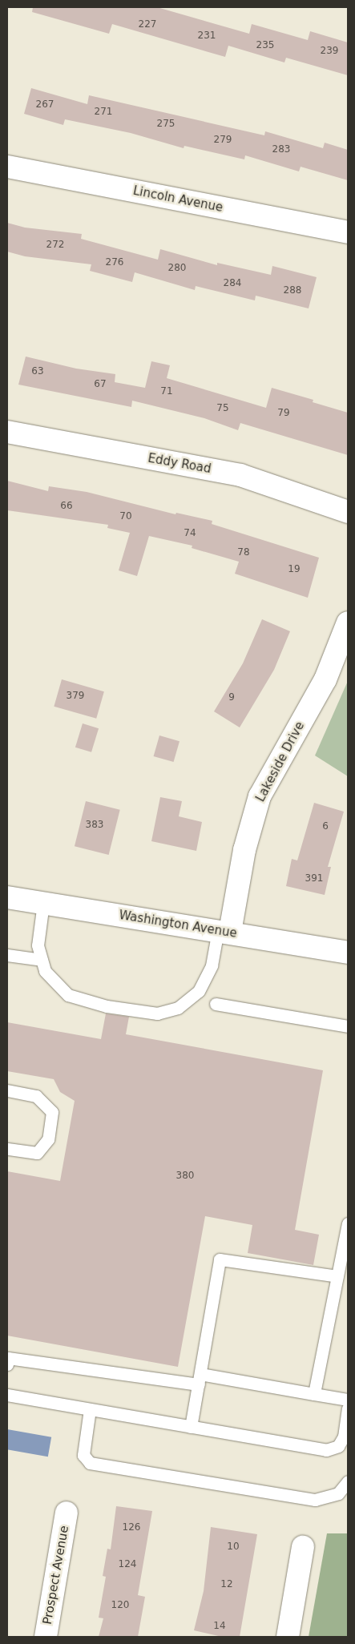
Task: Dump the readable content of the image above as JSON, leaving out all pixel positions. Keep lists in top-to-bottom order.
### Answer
{
  "streets": {
    "street": [
      "Lincoln Avenue",
      "Eddy Road",
      "Lakeside Drive",
      "Washington Avenue",
      "Prospect Avenue"
    ]
  },
  "crossings": [
    ["Lakeside Drive", "Washington Avenue"]
  ],
  "house_numbers": [
    "227",
    "231",
    "235",
    "239",
    "267",
    "271",
    "275",
    "279",
    "283",
    "272",
    "276",
    "280",
    "284",
    "288",
    "63",
    "67",
    "71",
    "75",
    "79",
    "66",
    "70",
    "74",
    "78",
    "19",
    "379",
    "9",
    "383",
    "6",
    "391",
    "380",
    "126",
    "10",
    "124",
    "12",
    "120",
    "14"
  ]
}
